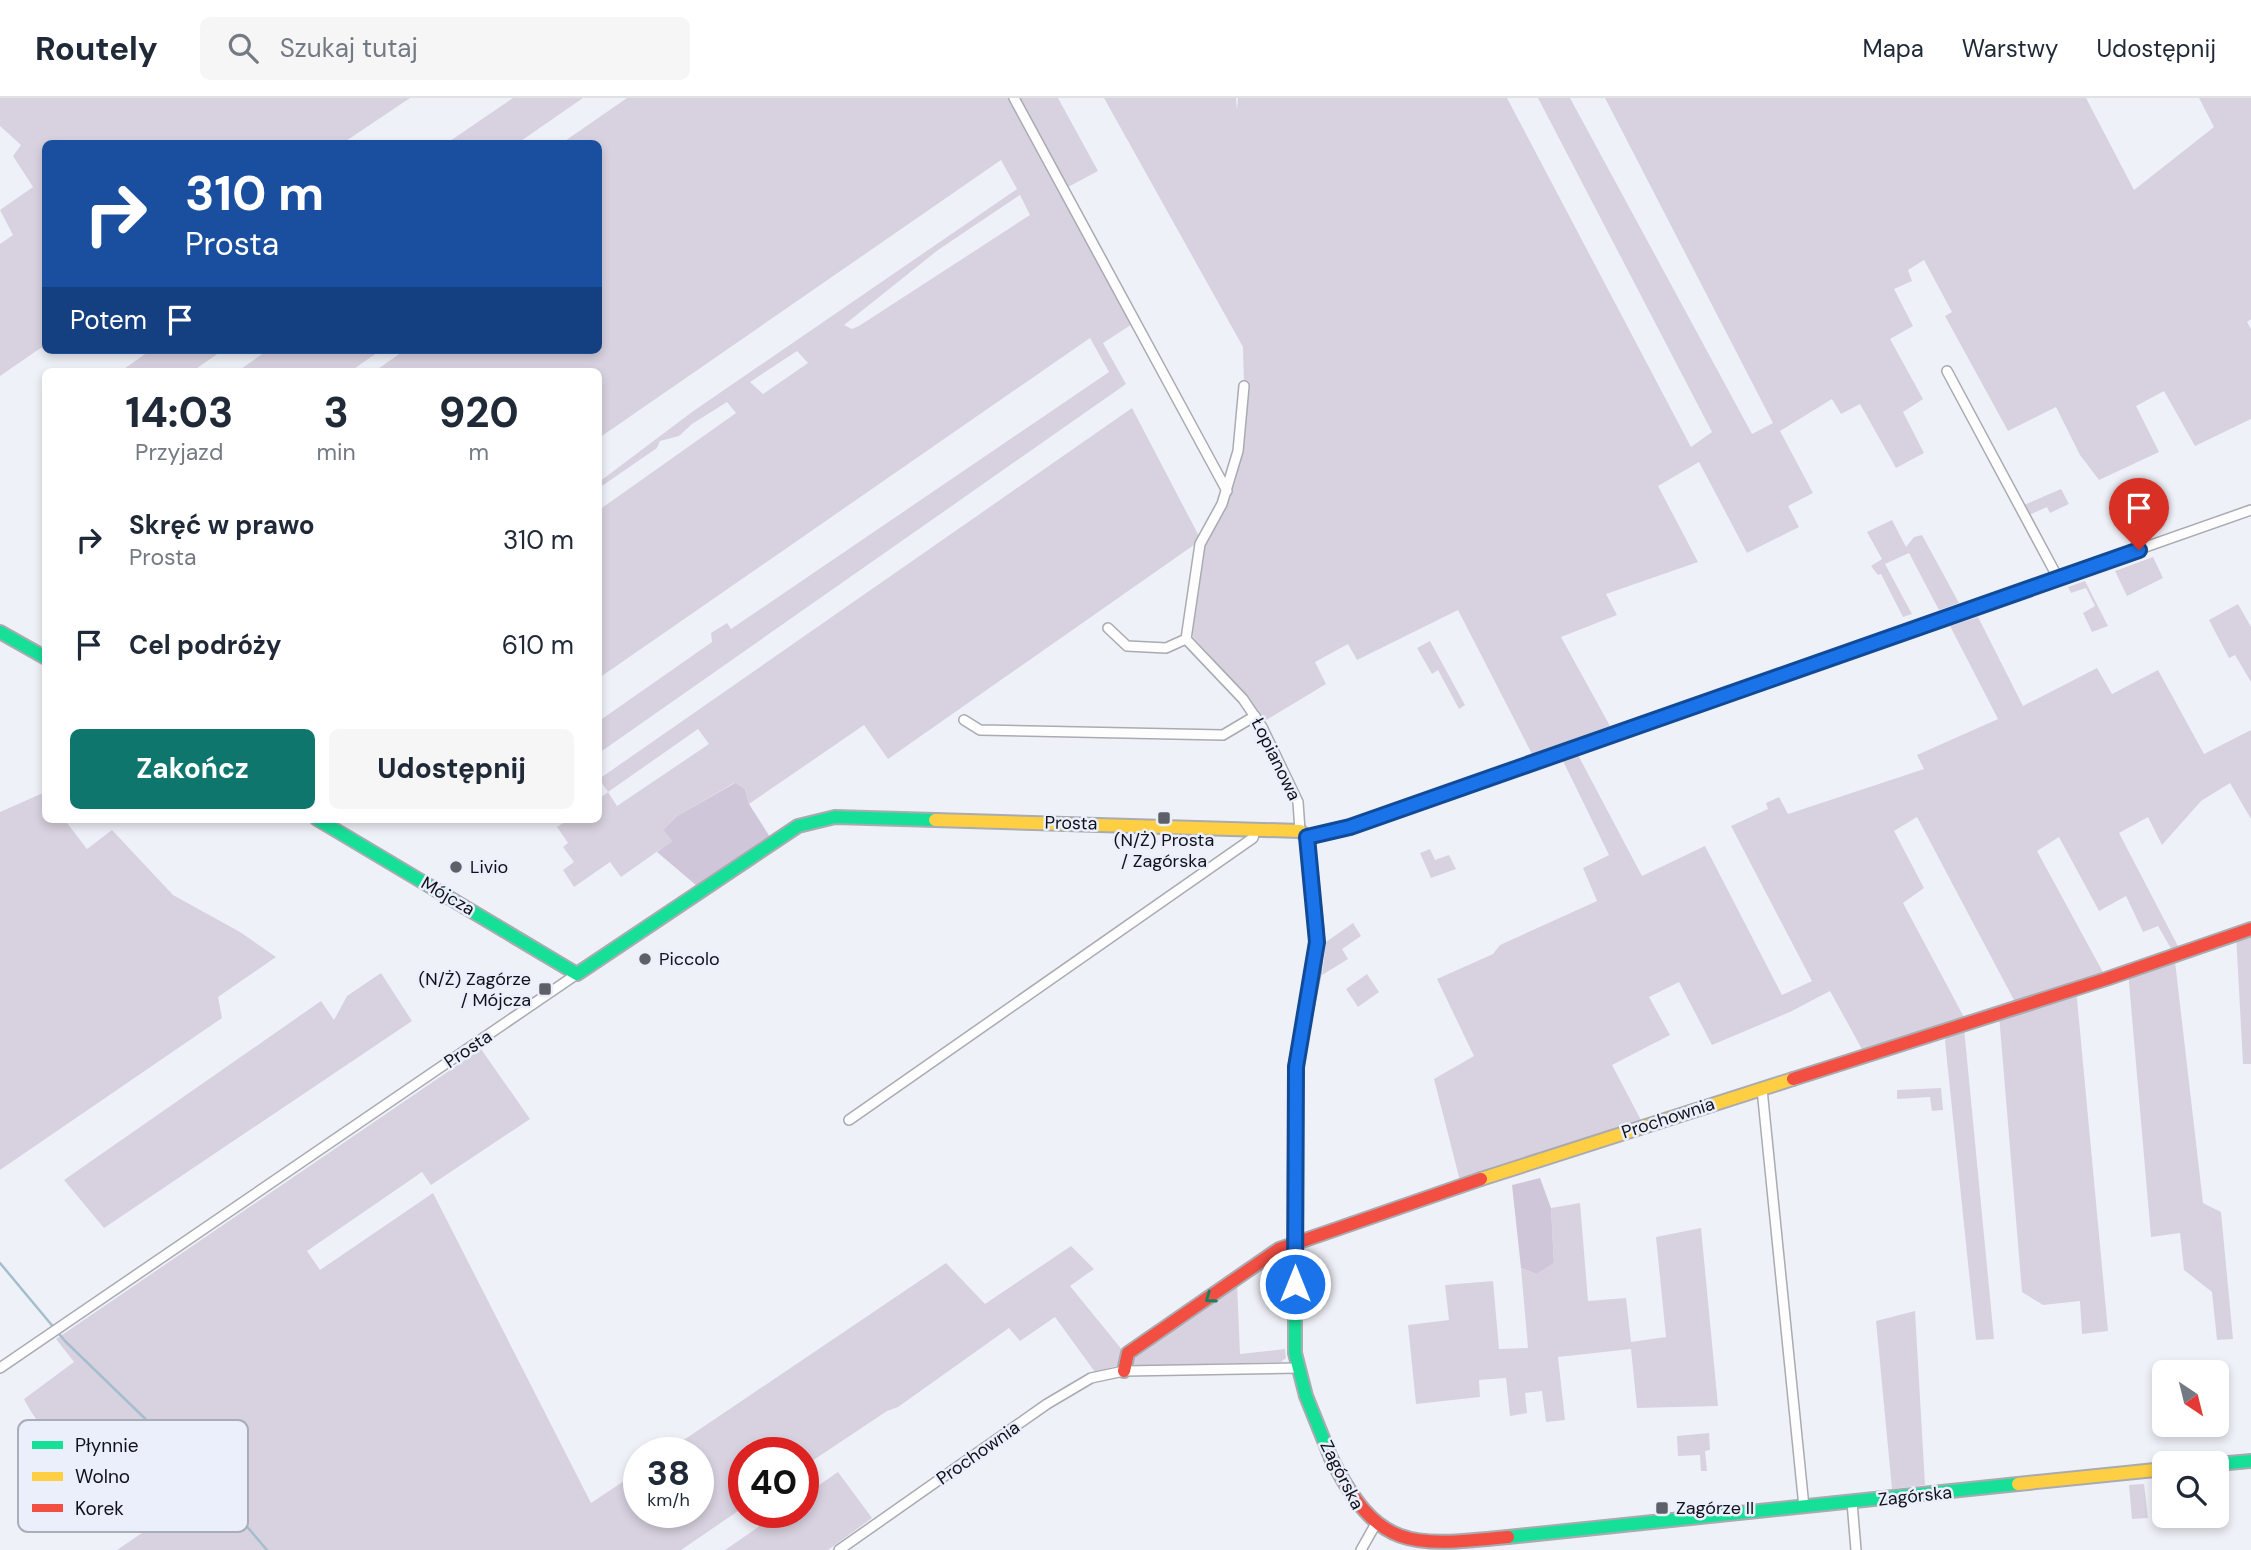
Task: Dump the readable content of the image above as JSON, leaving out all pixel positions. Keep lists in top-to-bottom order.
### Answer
{
  "streets": {
    "street": [
      "Łopianowa",
      "Prosta",
      "Mójcza",
      "Prochownia",
      "Zagórska"
    ]
  },
  "crossings": [
    ["Łopianowa", "Prosta"],
    ["Łopianowa", "Zagórska"],
    ["Prosta", "Mójcza"],
    ["Prosta", "Zagórska"],
    ["Prochownia", "Zagórska"]
  ],
  "places": {
    "transit": ["(N/Ż) Prosta / Zagórska", "(N/Ż) Zagórze / Mójcza", "Zagórze II"],
    "other": ["Livio", "Piccolo"]
  },
  "legend": ["Płynnie", "Wolno", "Korek"],
  "north": "bottom right",
  "page": {
    "header": "Routely",
    "search": "Szukaj tutaj",
    "nav": ["Mapa", "Warstwy", "Udostępnij"],
    "turn": ["310 m", "Prosta"],
    "then": "Potem",
    "eta": [
      "14:03",
      "Przyjazd",
      "3",
      "min",
      "920",
      "m"
    ],
    "list": [
      {
        "name": "Skręć w prawo",
        "note": "Prosta",
        "value": "310 m"
      },
      {
        "name": "Cel podróży",
        "value": "610 m"
      }
    ],
    "buttons": ["Zakończ", "Udostępnij"],
    "speed": "38 km/h",
    "limit": "40"
  }
}
